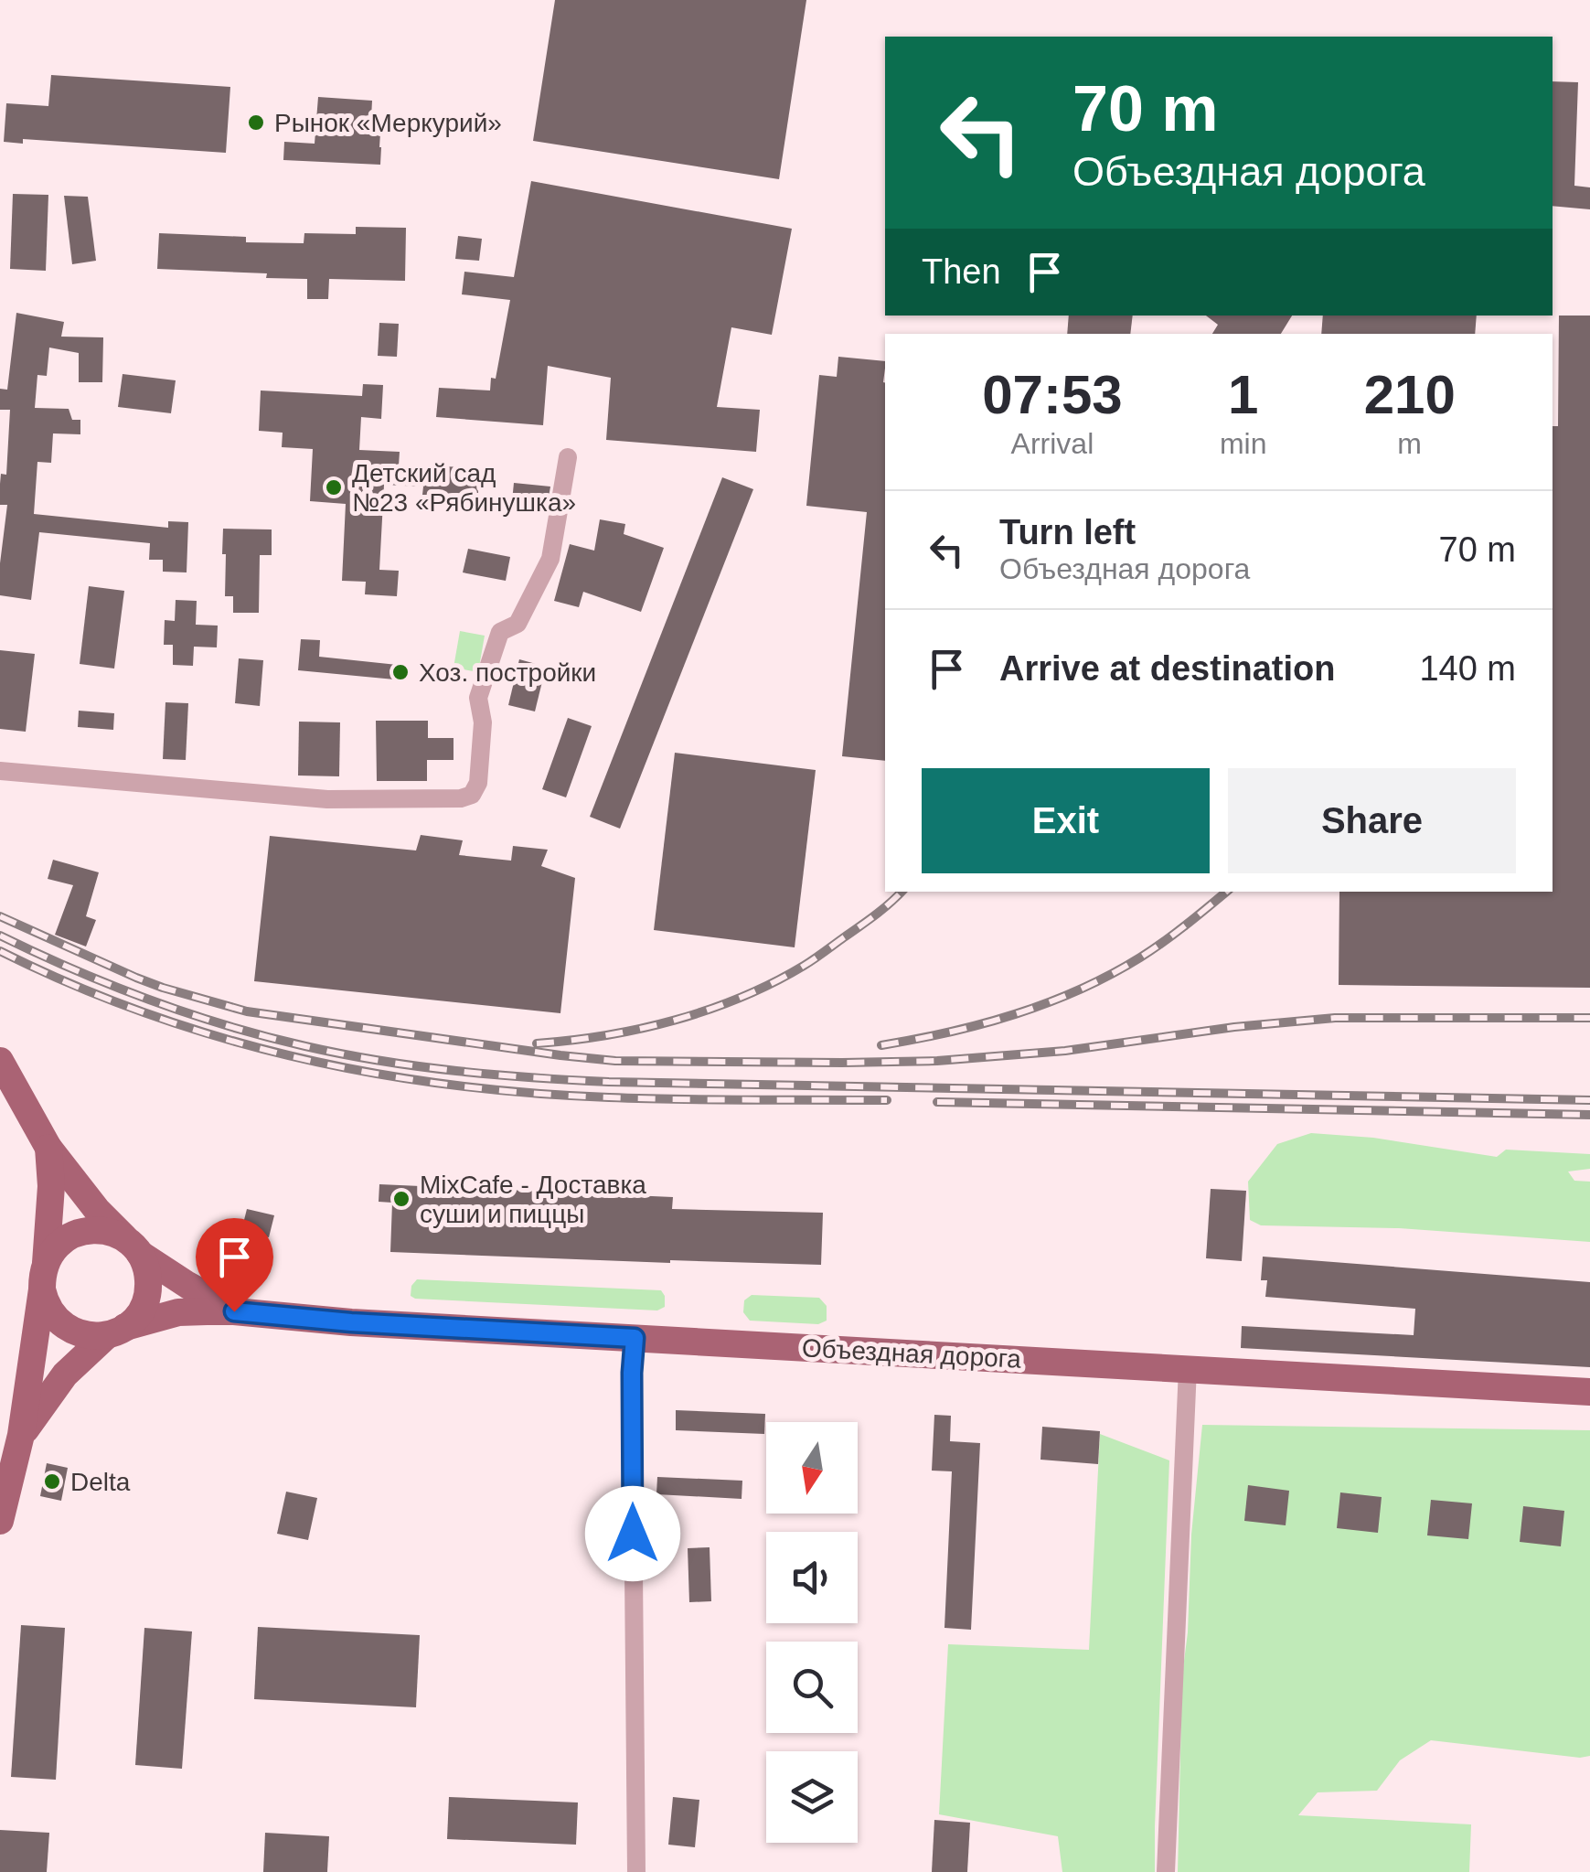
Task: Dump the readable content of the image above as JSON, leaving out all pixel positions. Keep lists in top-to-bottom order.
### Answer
{
  "streets": {
    "main road": ["Объездная дорога"]
  },
  "places": [
    "Рынок «Меркурий»",
    "Детский сад №23 «Рябинушка»",
    "Хоз. постройки",
    "MixCafe - Доставка суши и пиццы",
    "Delta"
  ],
  "north": "bottom",
  "page": {
    "turn": ["70 m", "Объездная дорога"],
    "then": "Then",
    "eta": [
      "07:53",
      "Arrival",
      "1",
      "min",
      "210",
      "m"
    ],
    "list": [
      {
        "name": "Turn left",
        "note": "Объездная дорога",
        "value": "70 m"
      },
      {
        "name": "Arrive at destination",
        "value": "140 m"
      }
    ],
    "buttons": ["Exit", "Share"]
  }
}
